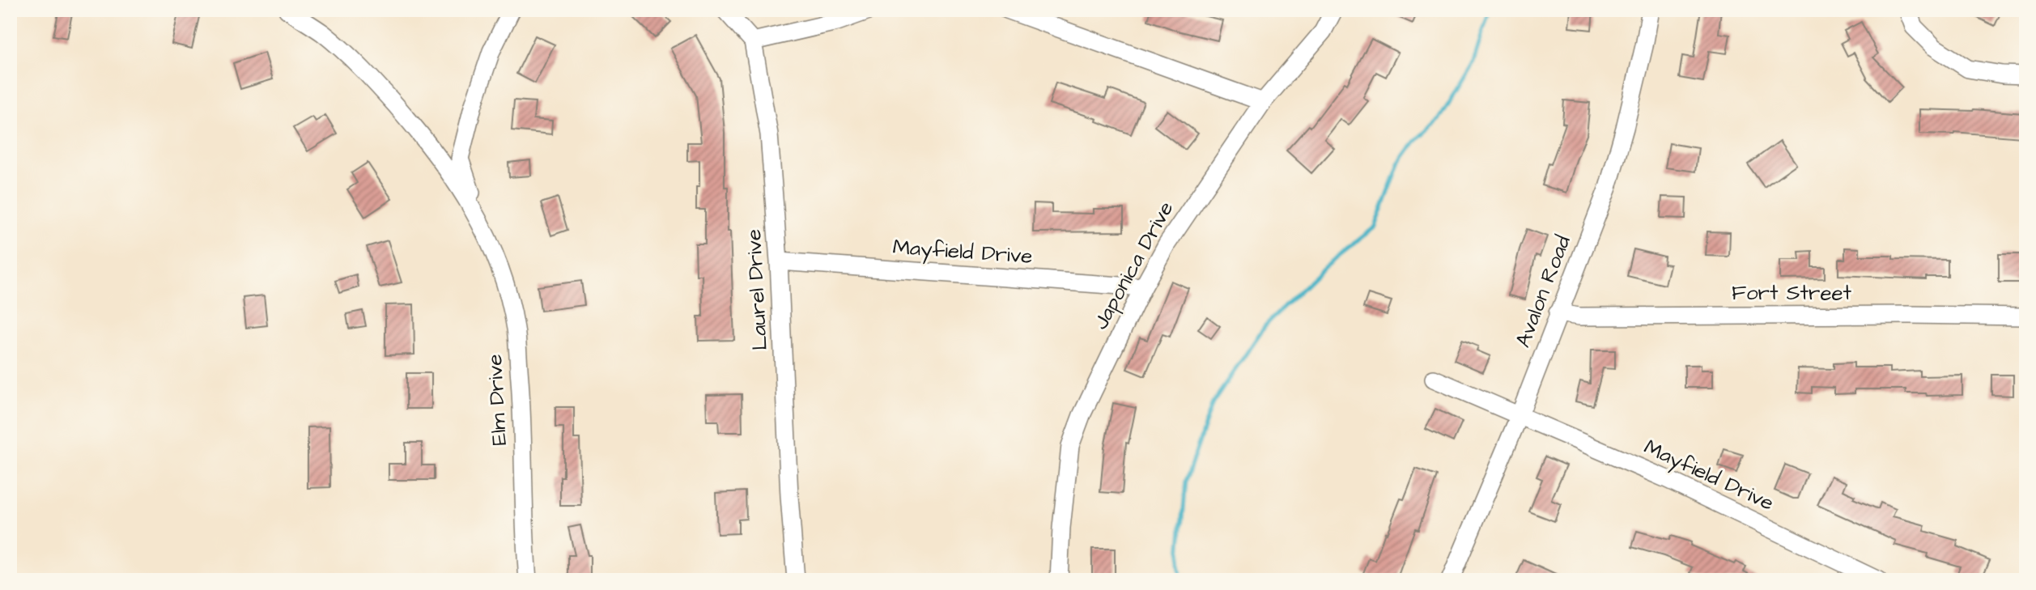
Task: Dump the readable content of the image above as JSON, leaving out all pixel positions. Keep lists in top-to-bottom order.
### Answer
{
  "streets": {
    "street": [
      "Mayfield Drive",
      "Japonica Drive",
      "Laurel Drive",
      "Avalon Road",
      "Fort Street",
      "Elm Drive"
    ]
  },
  "crossings": [
    ["Mayfield Drive", "Japonica Drive"],
    ["Mayfield Drive", "Laurel Drive"],
    ["Mayfield Drive", "Avalon Road"],
    ["Avalon Road", "Fort Street"]
  ]
}
